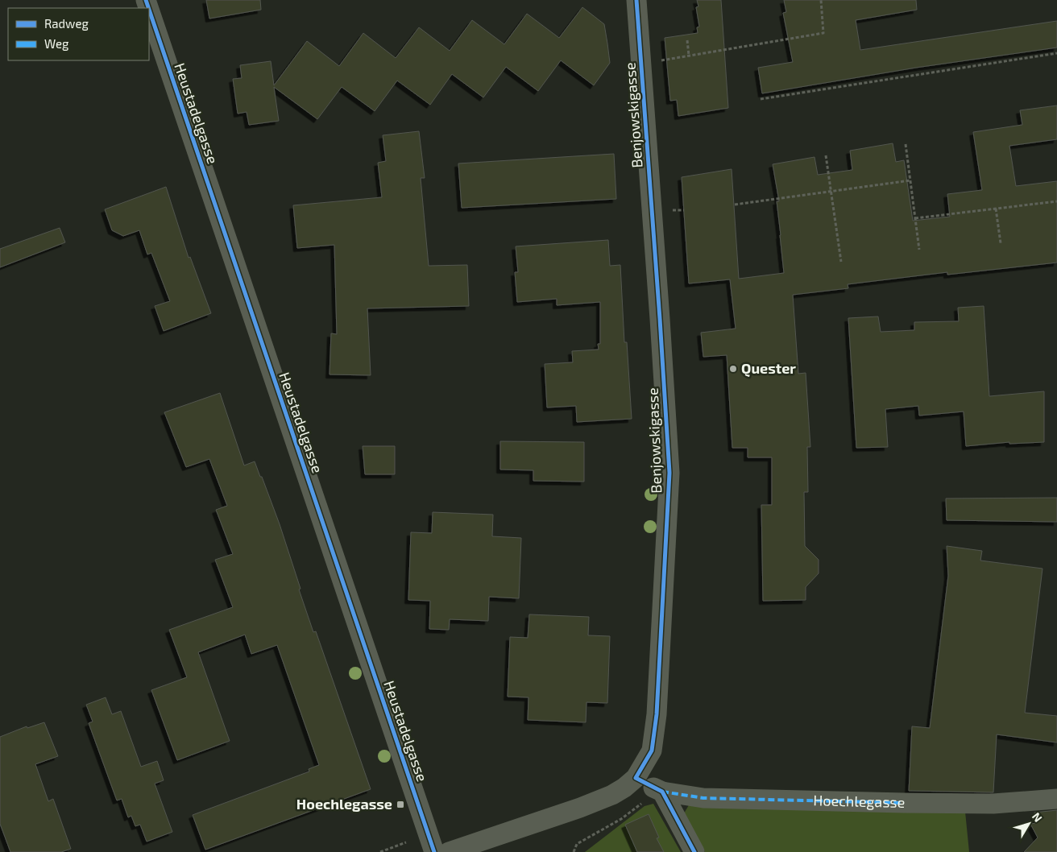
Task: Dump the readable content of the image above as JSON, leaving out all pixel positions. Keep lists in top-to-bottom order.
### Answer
{
  "streets": {
    "street": ["Heustadelgasse", "Benjowskigasse", "Hoechlegasse"]
  },
  "places": {
    "other": ["Quester"],
    "transit": ["Hoechlegasse"]
  },
  "legend": ["Radweg", "Weg"],
  "north": "top right"
}
